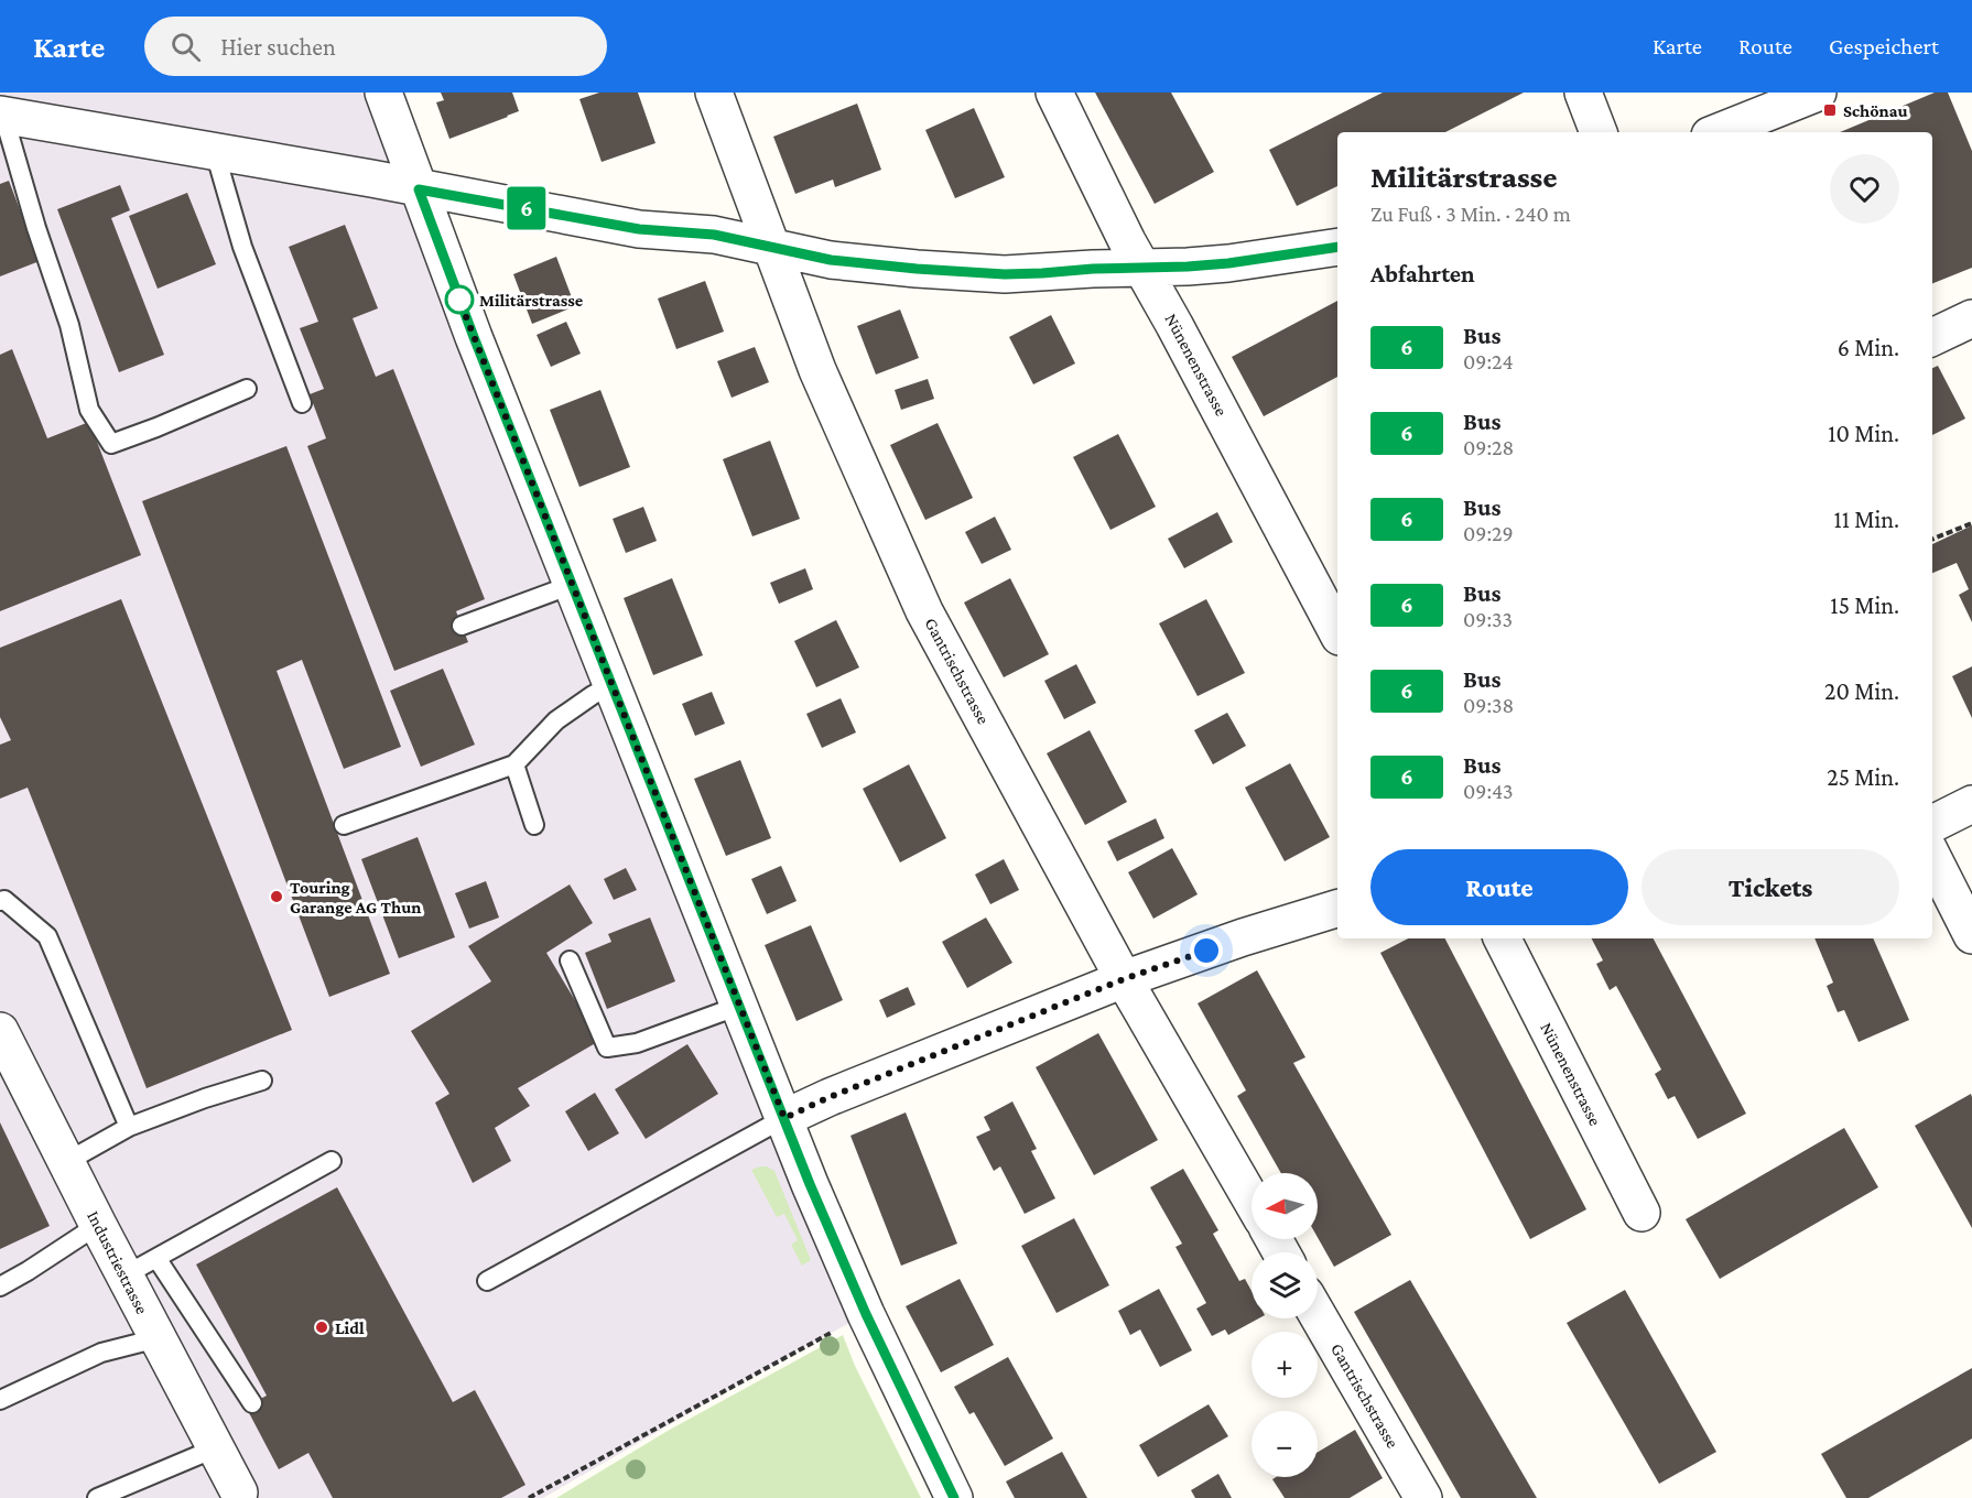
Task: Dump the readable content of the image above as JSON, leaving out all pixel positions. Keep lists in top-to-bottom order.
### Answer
{
  "streets": {
    "street": ["Nünenenstrasse", "Gantrischstrasse", "Industriestrasse"]
  },
  "places": {
    "transit": ["Schönau"],
    "other": ["Militärstrasse", "Touring Garange AG Thun", "Lidl"]
  },
  "lines": ["bus line 6"],
  "north": "left",
  "page": {
    "header": "Karte",
    "search": "Hier suchen",
    "nav": ["Karte", "Route", "Gespeichert"],
    "on_map": "6",
    "heading": [
      ["Militärstrasse", "Zu Fuß · 3 Min. · 240 m"],
      "Abfahrten"
    ],
    "list": [
      {
        "mark": "6",
        "name": "Bus",
        "note": "09:24",
        "value": "6 Min."
      },
      {
        "mark": "6",
        "name": "Bus",
        "note": "09:28",
        "value": "10 Min."
      },
      {
        "mark": "6",
        "name": "Bus",
        "note": "09:29",
        "value": "11 Min."
      },
      {
        "mark": "6",
        "name": "Bus",
        "note": "09:33",
        "value": "15 Min."
      },
      {
        "mark": "6",
        "name": "Bus",
        "note": "09:38",
        "value": "20 Min."
      },
      {
        "mark": "6",
        "name": "Bus",
        "note": "09:43",
        "value": "25 Min."
      }
    ],
    "buttons": ["Route", "Tickets"],
    "map_buttons": ["+", "−"]
  }
}
